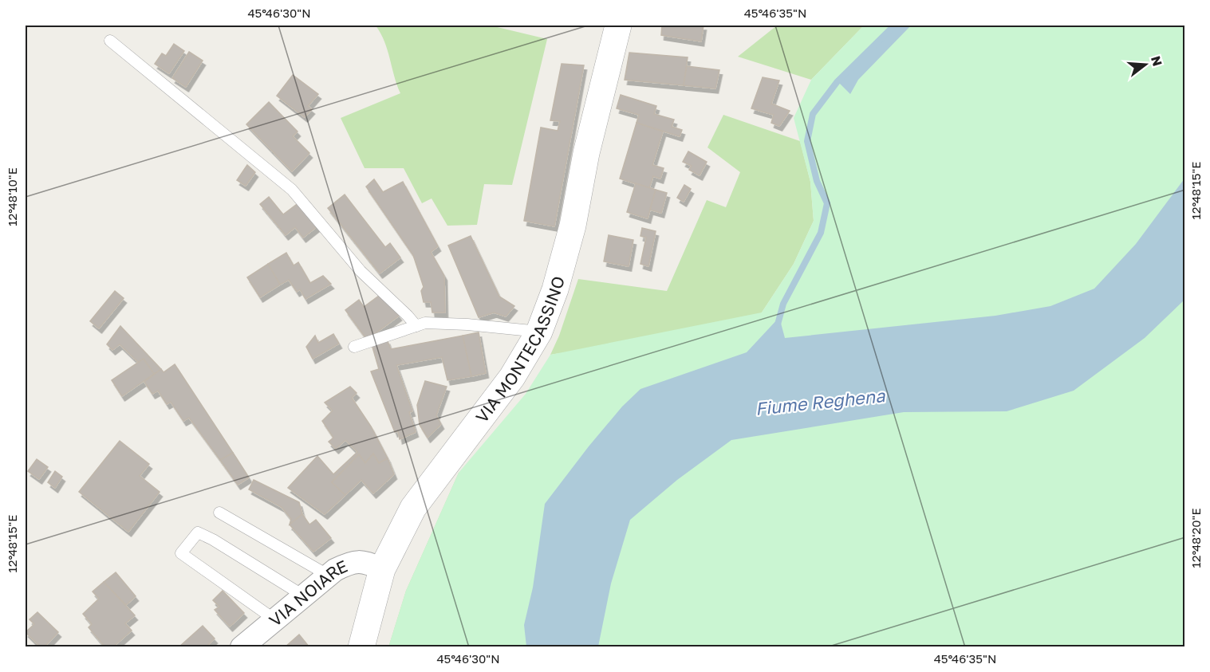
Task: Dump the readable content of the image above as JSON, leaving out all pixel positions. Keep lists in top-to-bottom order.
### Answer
{
  "streets": {
    "street": ["VIA MONTECASSINO", "VIA NOIARE"]
  },
  "crossings": [
    ["VIA MONTECASSINO", "VIA NOIARE"]
  ],
  "water": ["Fiume Reghena"],
  "north": "right",
  "coordinates": [
    "45°46'30\"N",
    "45°46'35\"N",
    "12°48'15\"E",
    "12°48'10\"E",
    "12°48'20\"E"
  ]
}
